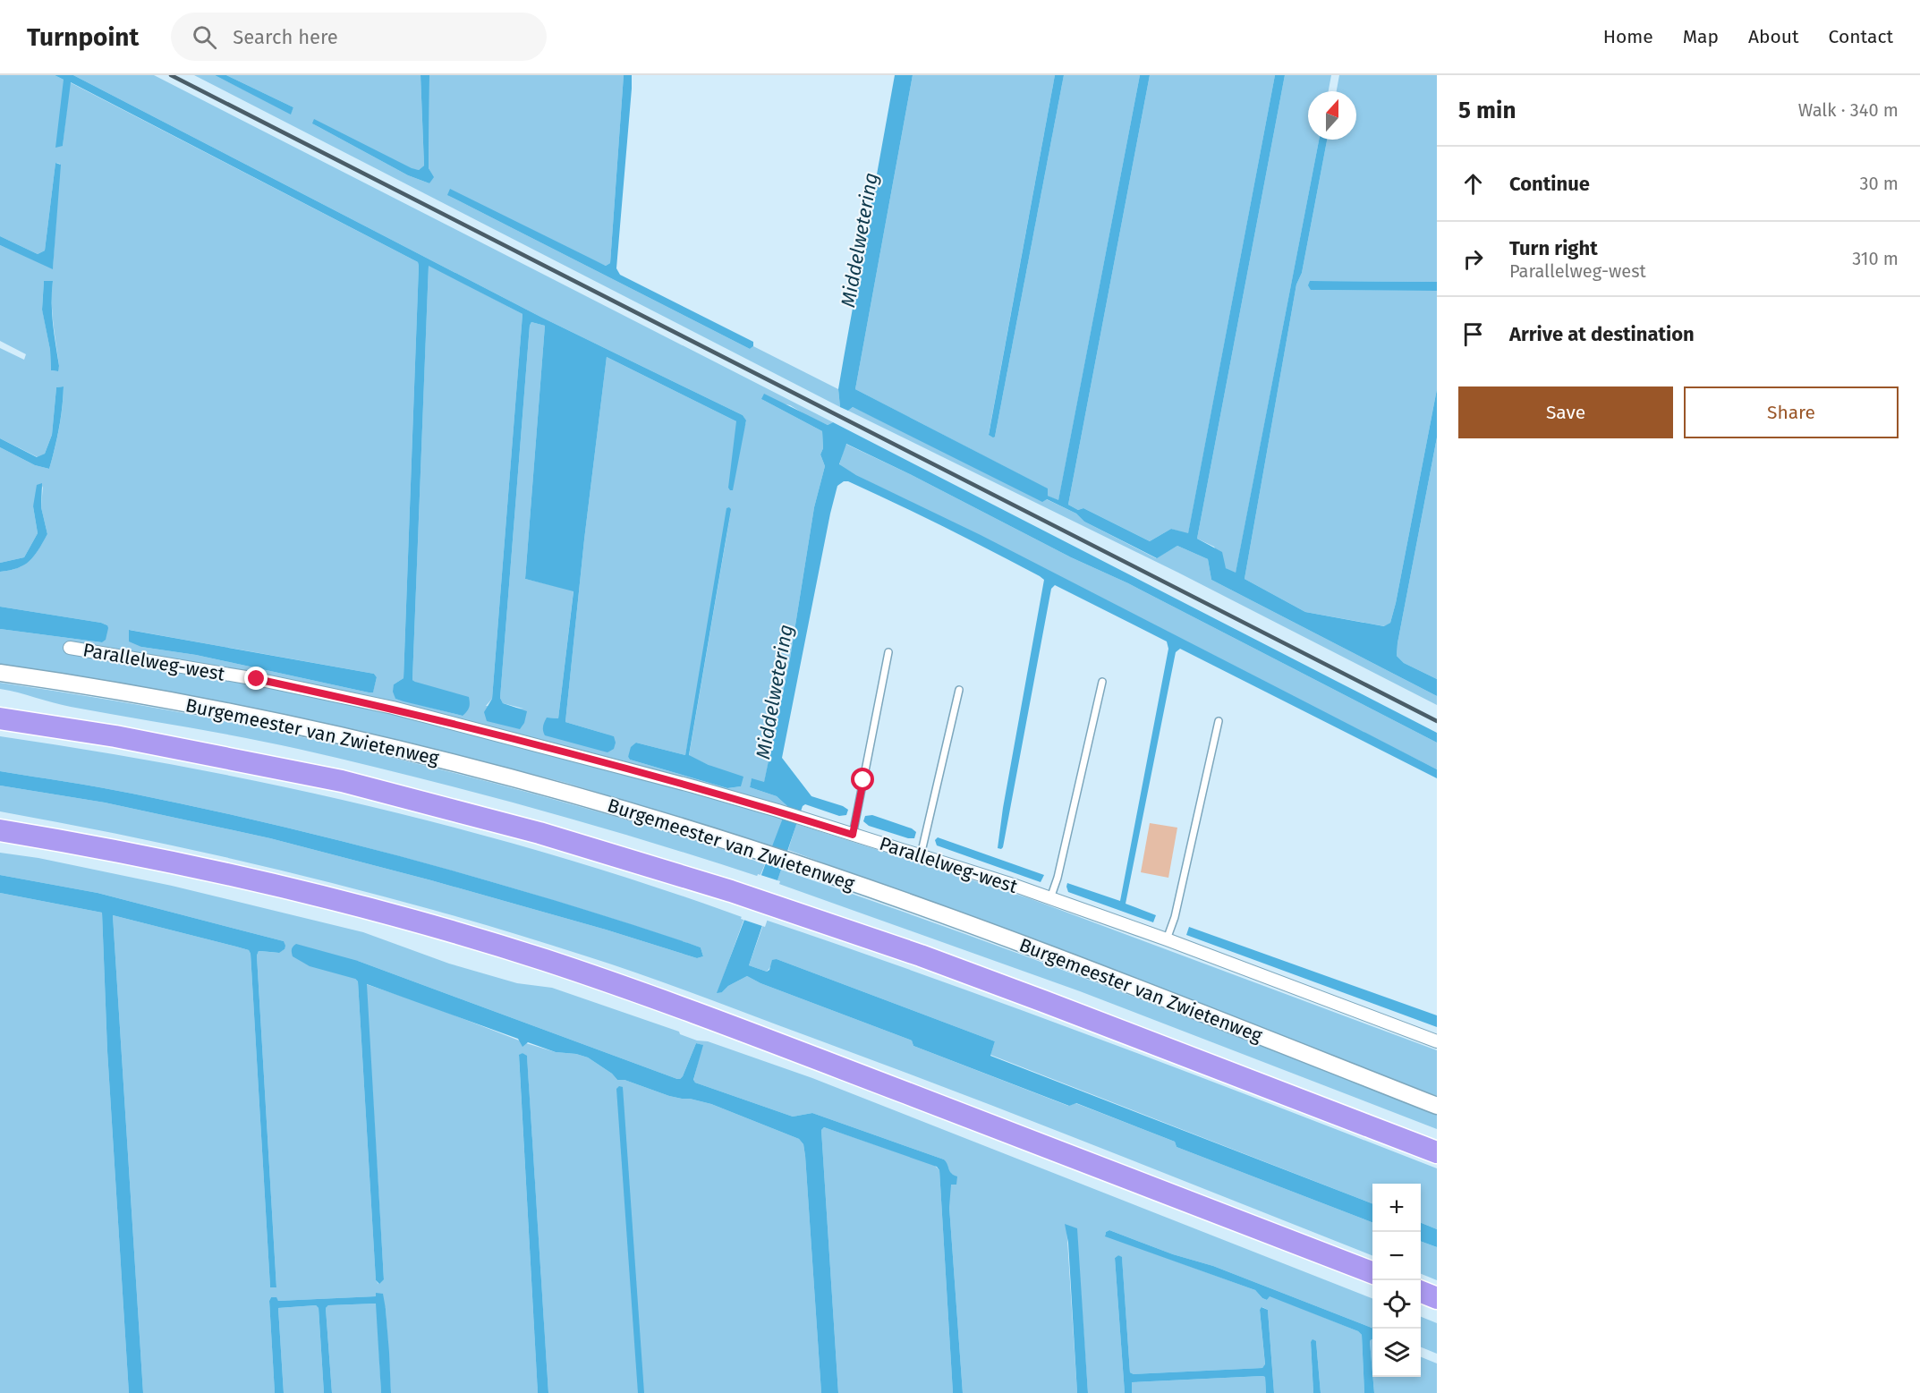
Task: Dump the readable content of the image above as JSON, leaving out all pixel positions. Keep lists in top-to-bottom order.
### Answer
{
  "streets": {
    "main road": ["Burgemeester van Zwietenweg"],
    "street": ["Parallelweg-west"]
  },
  "water": ["Middelwetering"],
  "north": "top",
  "page": {
    "header": "Turnpoint",
    "search": "Search here",
    "nav": [
      "Home",
      "Map",
      "About",
      "Contact"
    ],
    "heading": ["5 min", "Walk · 340 m"],
    "list": [
      ["Continue", "30 m"],
      ["Turn right", "Parallelweg-west", "310 m"],
      "Arrive at destination"
    ],
    "buttons": ["Save", "Share"],
    "map_buttons": ["+", "−"]
  }
}
